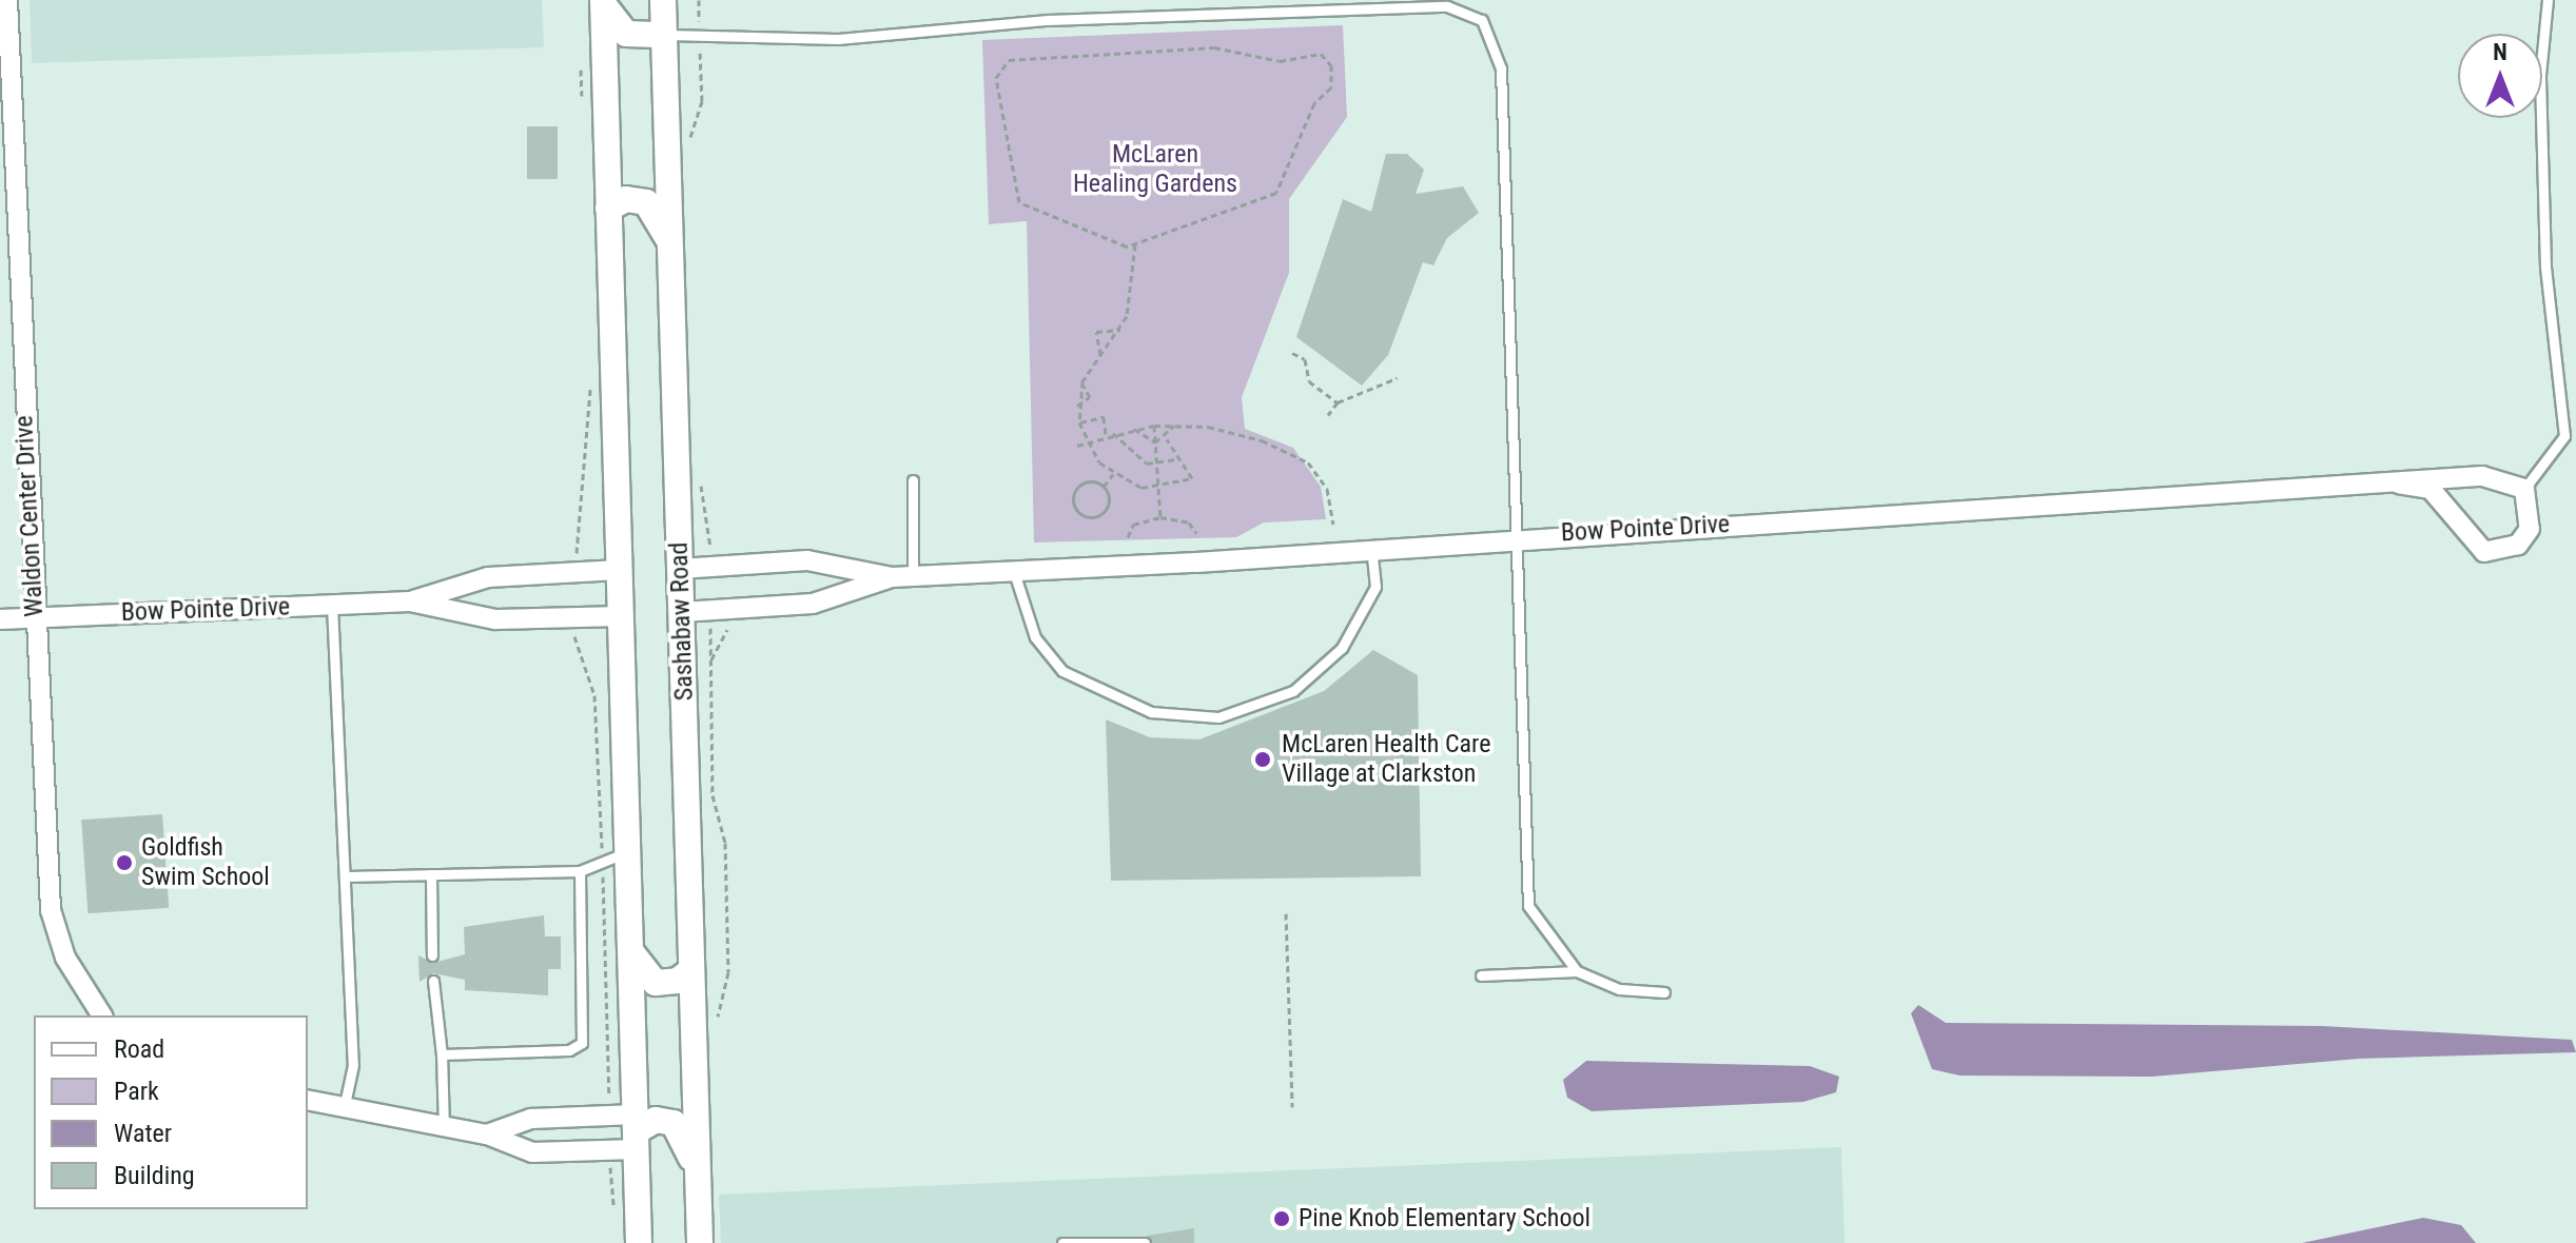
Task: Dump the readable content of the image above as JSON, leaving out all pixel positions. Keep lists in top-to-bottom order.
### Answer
{
  "streets": {
    "main road": ["Sashabaw Road"],
    "street": ["Waldon Center Drive", "Bow Pointe Drive"]
  },
  "crossings": [
    ["Waldon Center Drive", "Bow Pointe Drive"],
    ["Bow Pointe Drive", "Sashabaw Road"]
  ],
  "parks": ["McLaren Healing Gardens"],
  "places": ["McLaren Health Care Village at Clarkston", "Goldfish Swim School", "Pine Knob Elementary School"],
  "legend": [
    "Road",
    "Park",
    "Water",
    "Building"
  ],
  "north": "top"
}
